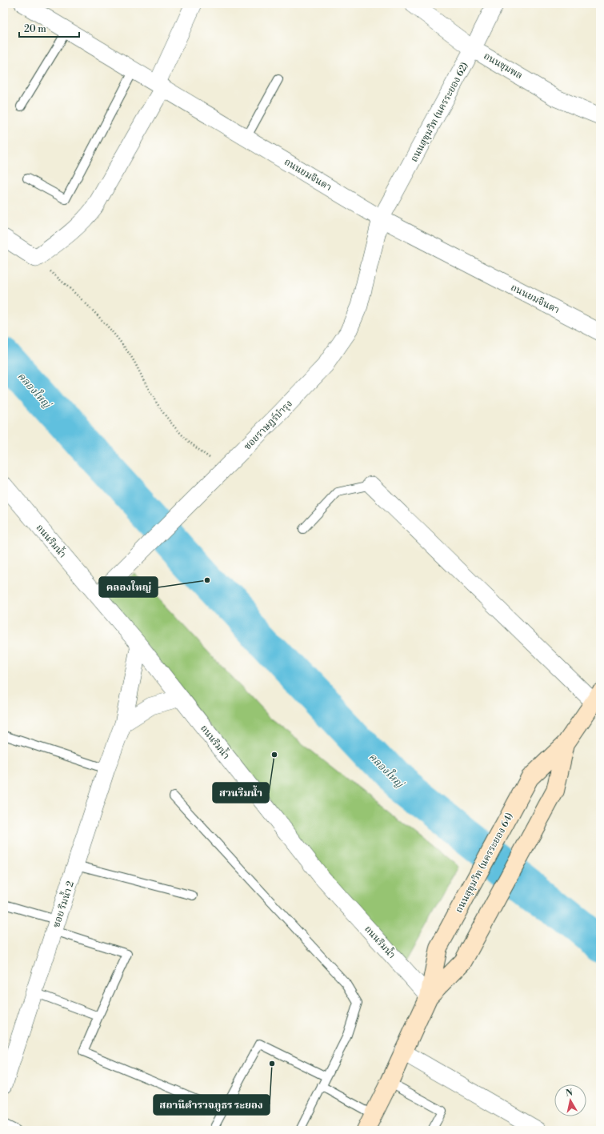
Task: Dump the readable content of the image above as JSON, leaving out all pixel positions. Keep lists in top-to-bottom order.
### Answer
{
  "streets": {
    "street": [
      "ถนนชุมพล",
      "ถนนสุขุมวิท (นครระยอง 62)",
      "ถนนยมจินดา",
      "ซอยราษฎร์บำรุง",
      "ถนนริมน้ำ",
      "ถนนสุขุมวิท (นครระยอง 64)",
      "ซอย ริมน้ำ 2"
    ]
  },
  "crossings": [
    ["ถนนชุมพล", "ถนนสุขุมวิท (นครระยอง 62)"],
    ["ถนนสุขุมวิท (นครระยอง 62)", "ถนนยมจินดา"],
    ["ถนนสุขุมวิท (นครระยอง 62)", "ซอยราษฎร์บำรุง"],
    ["ถนนยมจินดา", "ซอยราษฎร์บำรุง"],
    ["ซอยราษฎร์บำรุง", "ถนนริมน้ำ"],
    ["ถนนริมน้ำ", "ถนนสุขุมวิท (นครระยอง 64)"],
    ["ถนนริมน้ำ", "ซอย ริมน้ำ 2"]
  ],
  "water": ["คลองใหญ่"],
  "places": ["คลองใหญ่", "สวนริมน้ำ", "สถานีตำรวจภูธร ระยอง"],
  "scale_bar": "20 m",
  "north": "top"
}
